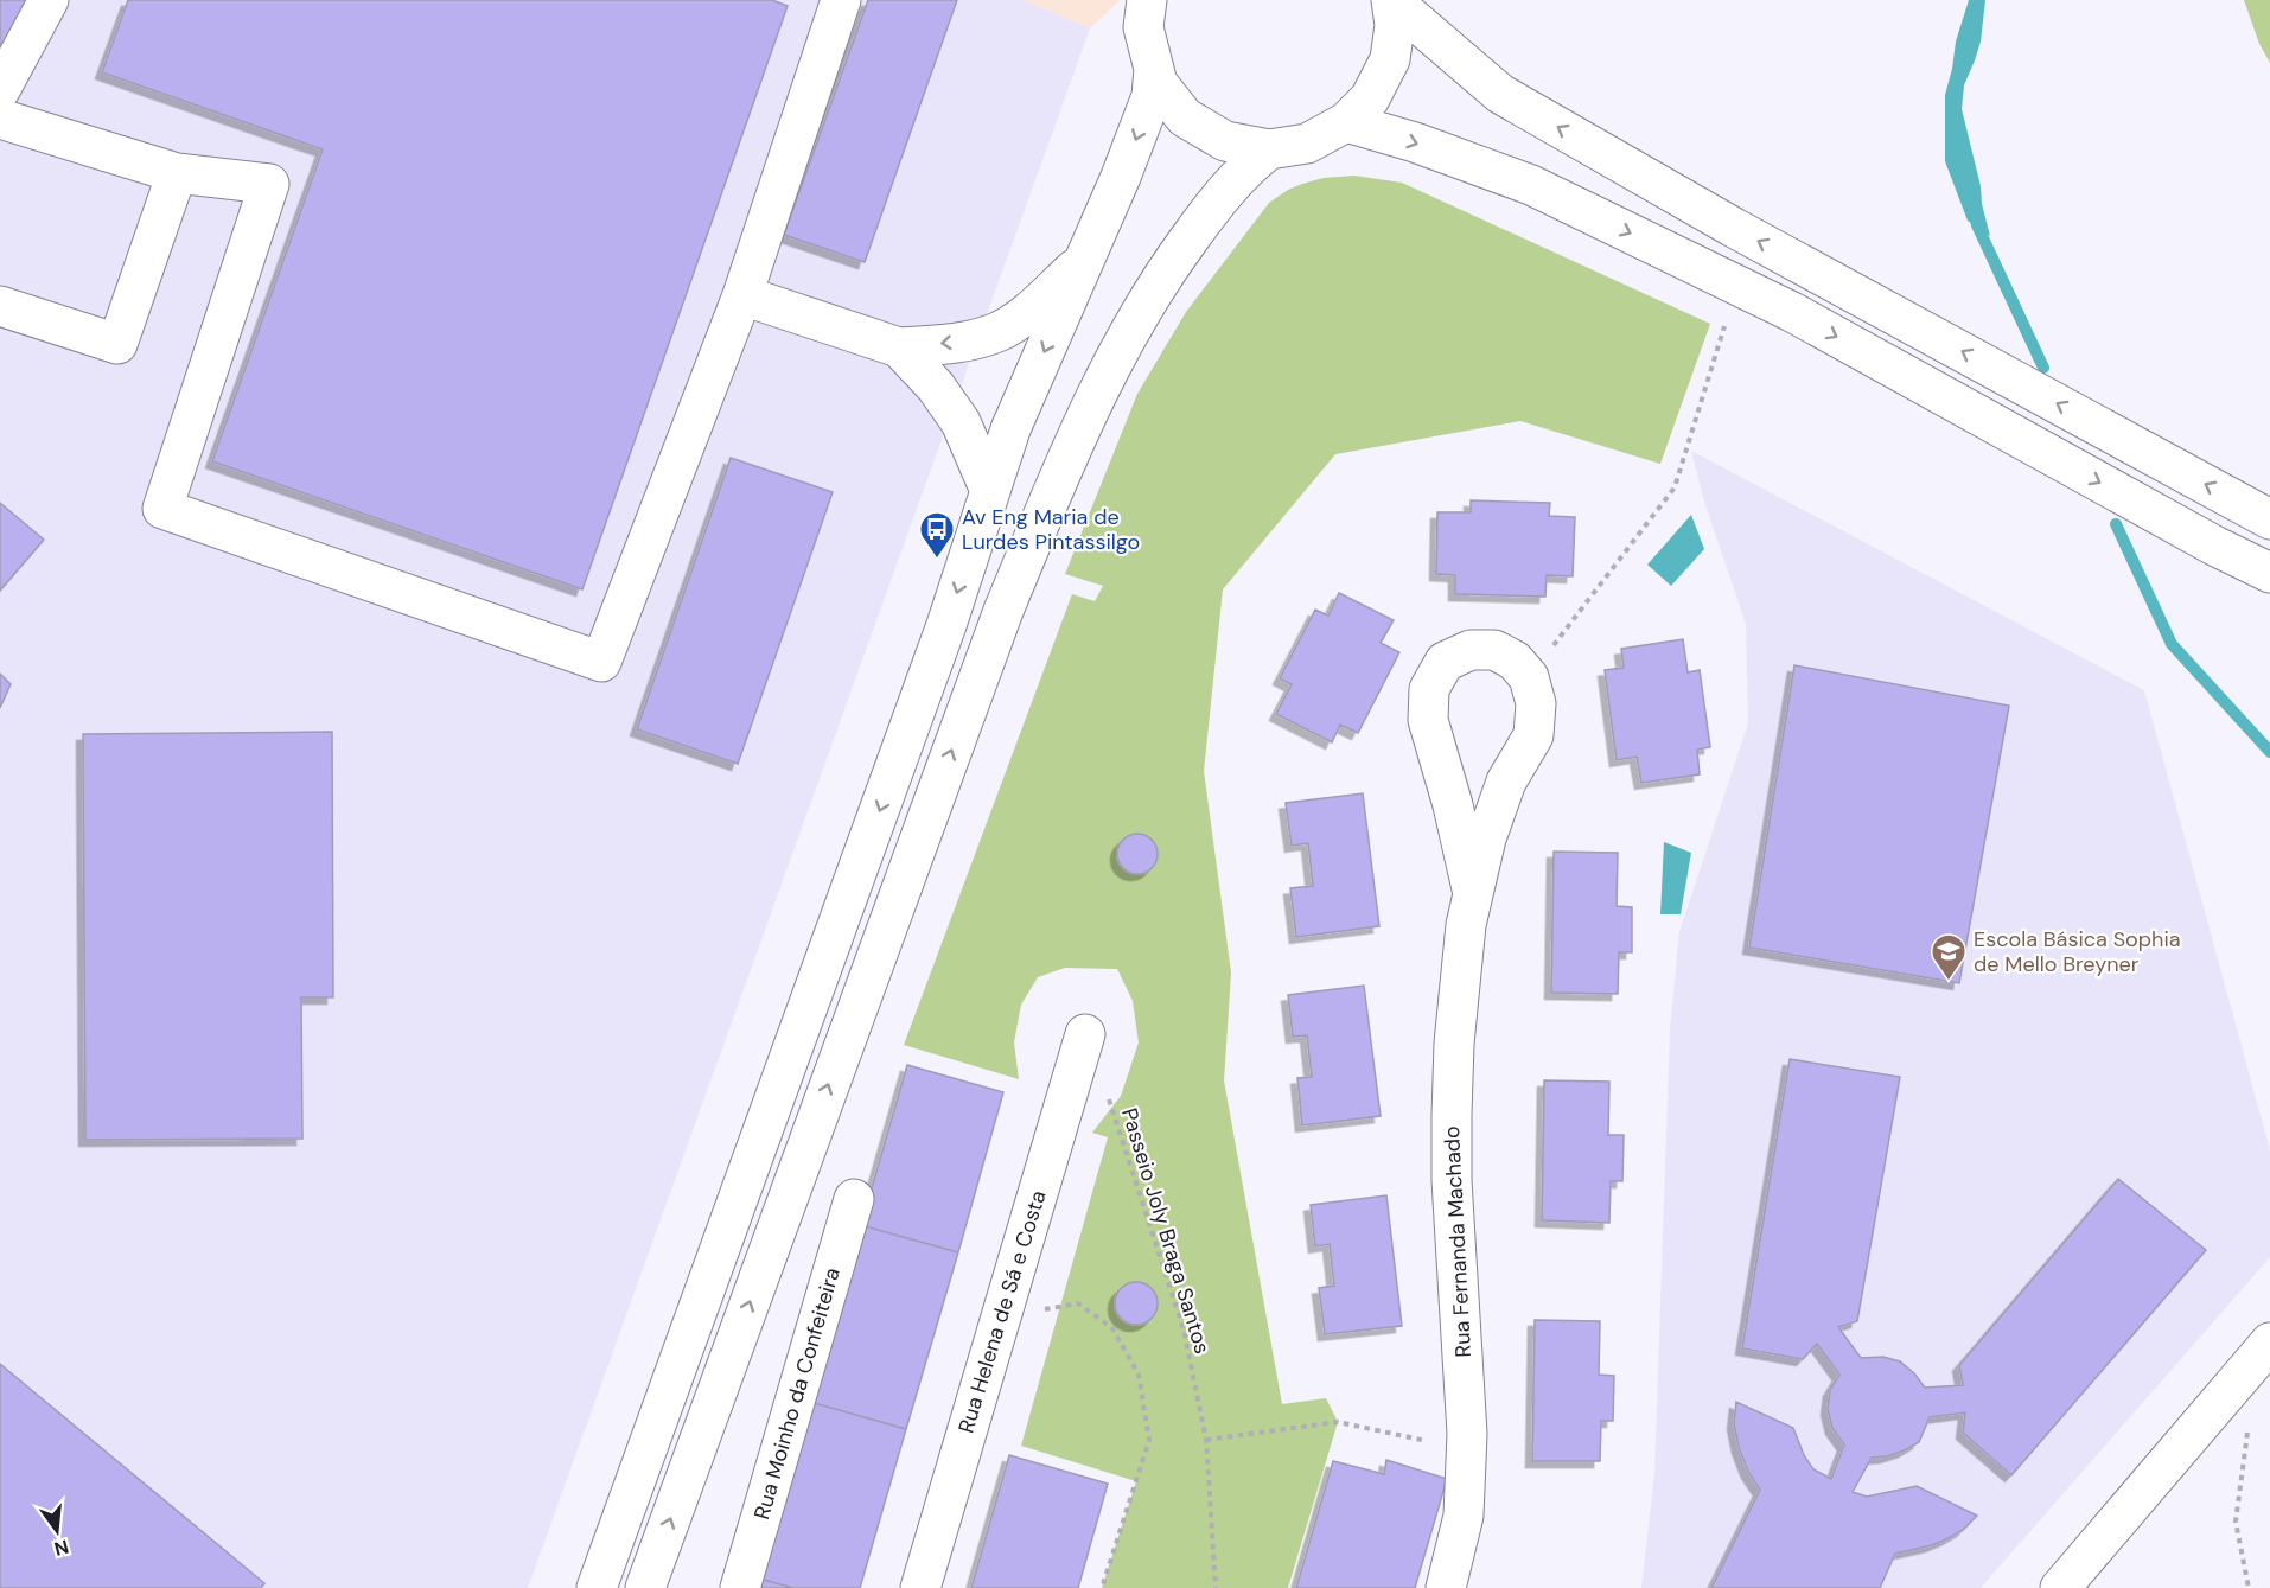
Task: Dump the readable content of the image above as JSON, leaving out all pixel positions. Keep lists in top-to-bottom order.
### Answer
{
  "streets": {
    "street": ["Rua Fernanda Machado", "Rua Helena de Sá e Costa", "Rua Moinho da Confeiteira"],
    "path": ["Passeio Joly Braga Santos"]
  },
  "places": {
    "bus stop": ["Av Eng Maria de Lurdes Pintassilgo"],
    "school or university": ["Escola Básica Sophia de Mello Breyner"]
  },
  "north": "bottom"
}
